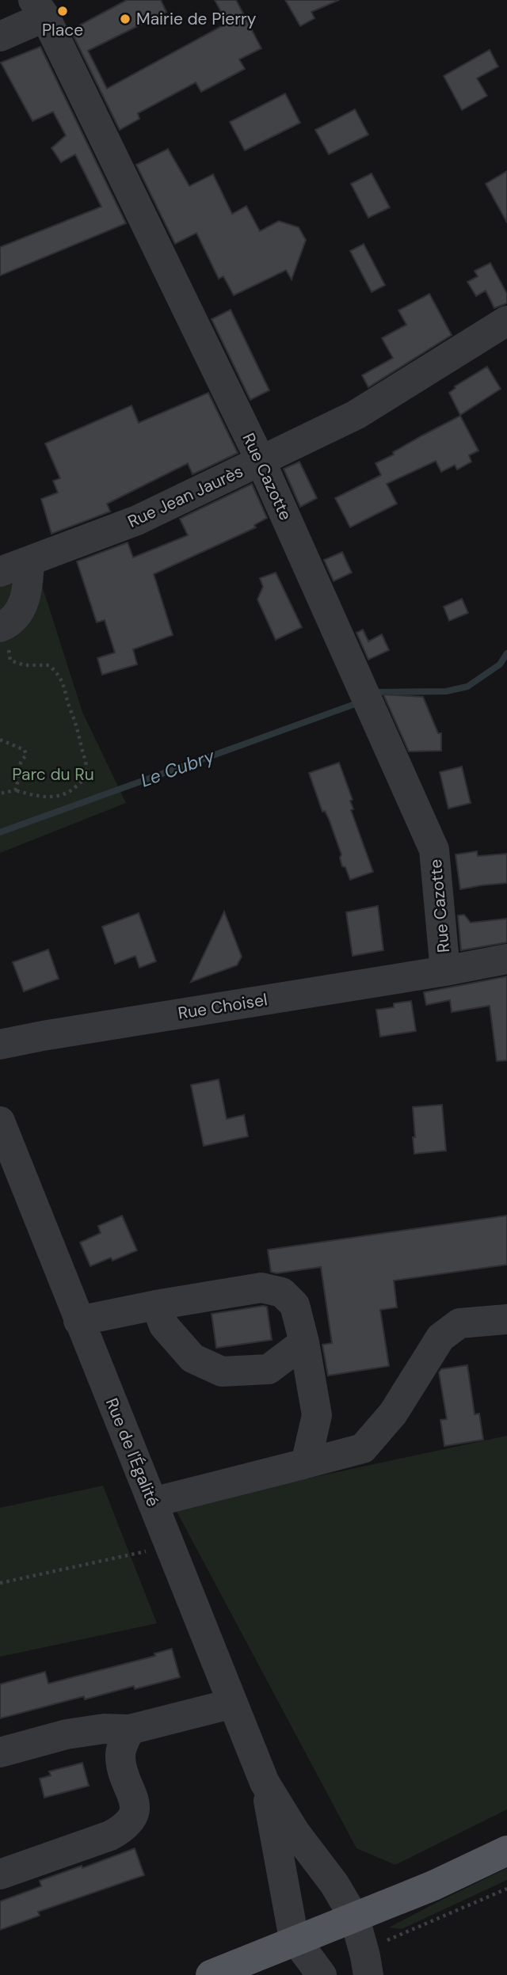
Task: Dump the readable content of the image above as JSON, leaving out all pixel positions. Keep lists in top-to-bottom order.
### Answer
{
  "streets": {
    "street": [
      "Rue Cazotte",
      "Rue Jean Jaurès",
      "Rue Choisel",
      "Rue de l'Égalité"
    ]
  },
  "crossings": [
    ["Rue Cazotte", "Rue Jean Jaurès"],
    ["Rue Cazotte", "Rue Choisel"]
  ],
  "water": ["Le Cubry"],
  "parks": ["Parc du Ru"],
  "places": ["Place", "Mairie de Pierry"]
}
